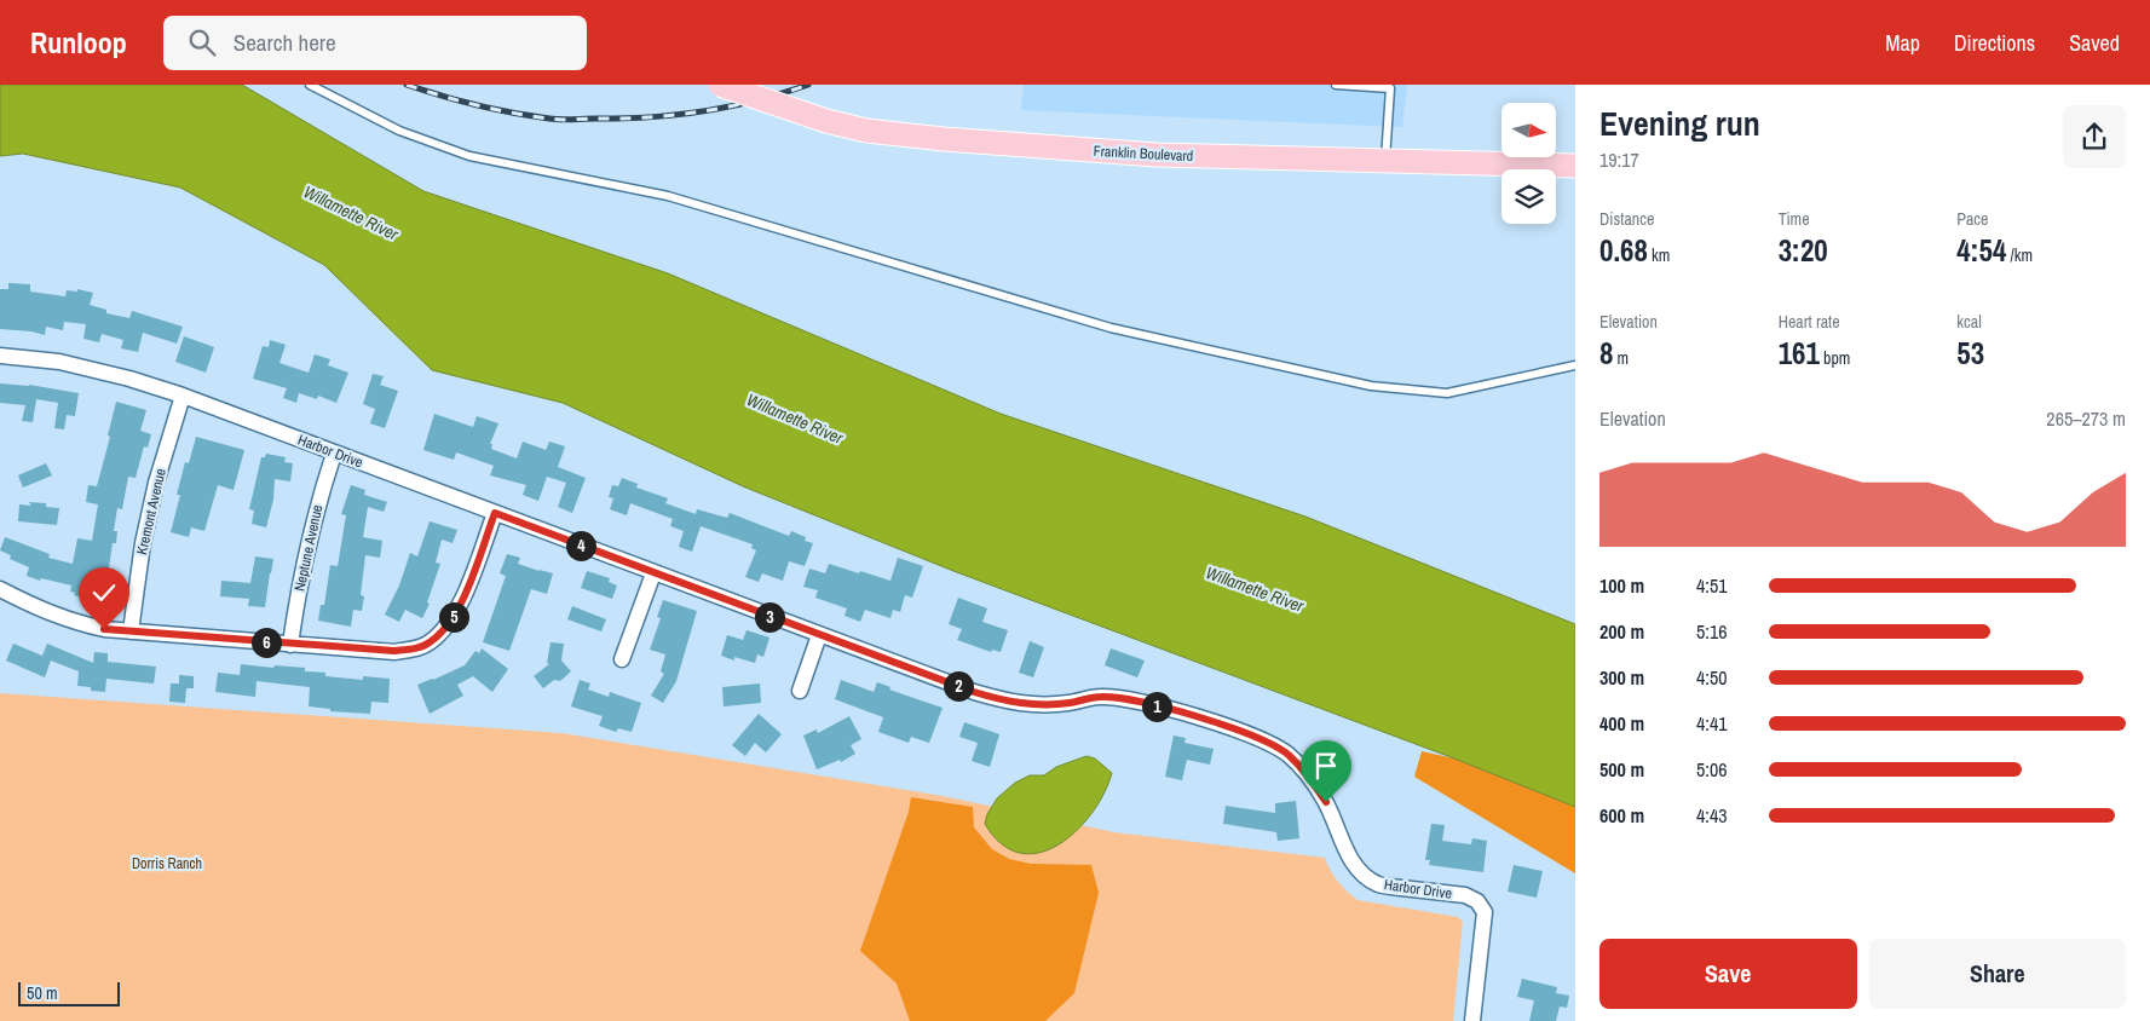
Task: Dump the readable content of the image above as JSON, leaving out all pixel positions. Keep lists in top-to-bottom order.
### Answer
{
  "streets": {
    "main road": ["Franklin Boulevard"],
    "street": ["Harbor Drive", "Kremont Avenue", "Neptune Avenue"]
  },
  "crossings": [
    ["Harbor Drive", "Kremont Avenue"],
    ["Harbor Drive", "Neptune Avenue"]
  ],
  "water": ["Willamette River"],
  "parks": ["Dorris Ranch"],
  "scale_bar": "50 m",
  "north": "right",
  "page": {
    "header": "Runloop",
    "search": "Search here",
    "nav": ["Map", "Directions", "Saved"],
    "heading": ["Evening run", "19:17"],
    "stats": [
      ["Distance", "0.68 km"],
      ["Time", "3:20"],
      ["Pace", "4:54 /km"],
      ["Elevation", "8 m"],
      ["Heart rate", "161 bpm"],
      ["kcal", "53"]
    ],
    "chart": ["Elevation", "265–273 m"],
    "pins": [
      "4",
      "3",
      "5",
      "6",
      "2",
      "1"
    ],
    "list": [
      {
        "name": "100 m",
        "note": "4:51"
      },
      {
        "name": "200 m",
        "note": "5:16"
      },
      {
        "name": "300 m",
        "note": "4:50"
      },
      {
        "name": "400 m",
        "note": "4:41"
      },
      {
        "name": "500 m",
        "note": "5:06"
      },
      {
        "name": "600 m",
        "note": "4:43"
      }
    ],
    "buttons": ["Save", "Share"],
    "scale": "50 m"
  }
}
